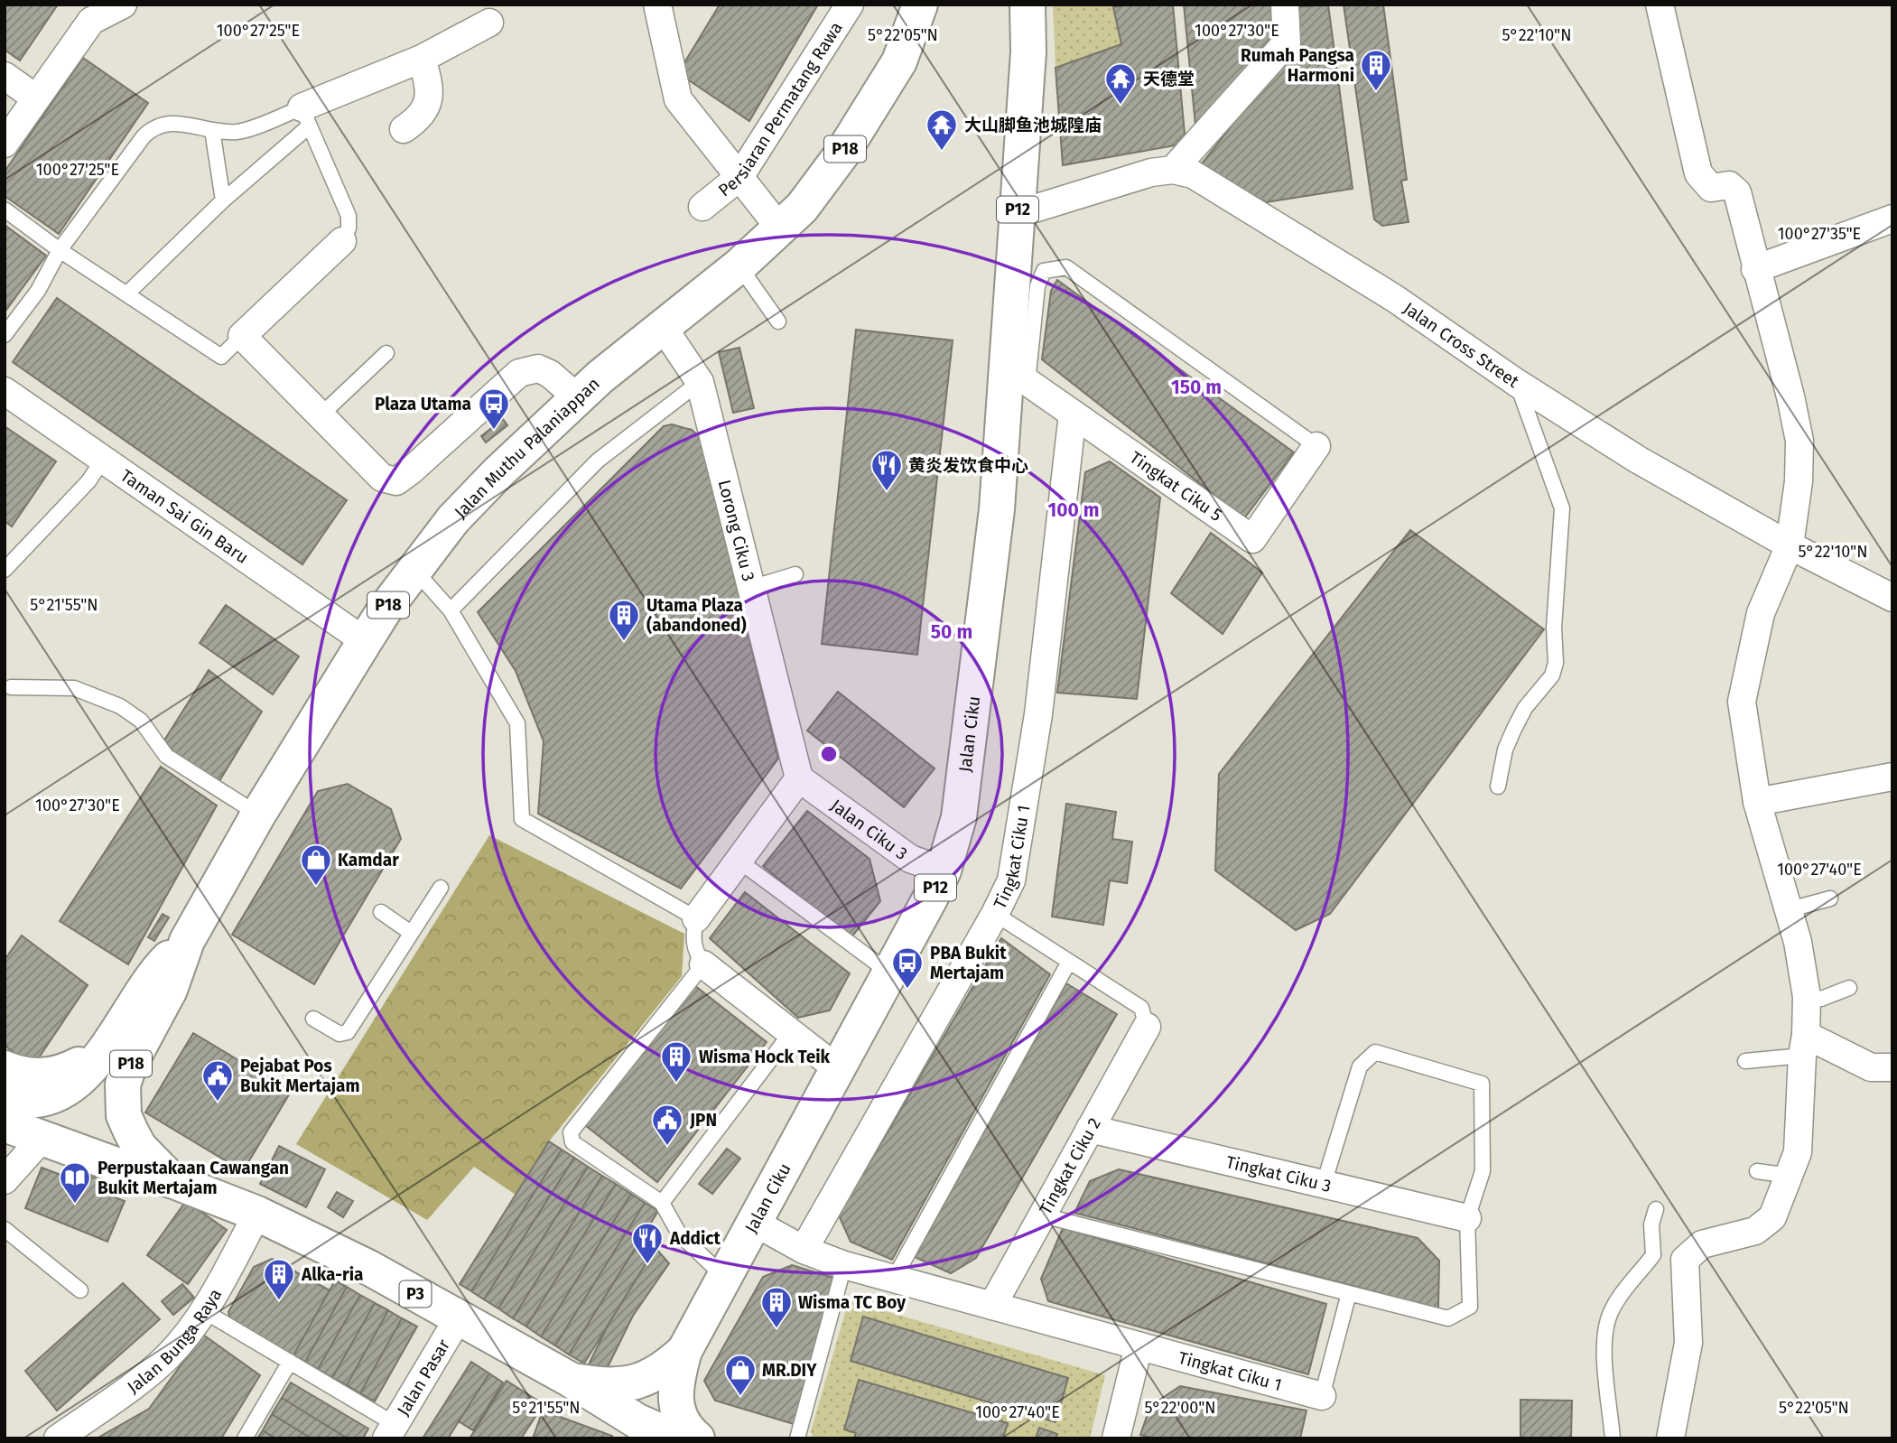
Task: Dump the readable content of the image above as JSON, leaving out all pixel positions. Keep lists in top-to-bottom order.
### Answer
{
  "streets": {
    "main road": [
      "P18",
      "P12",
      "Jalan Muthu Palaniappan",
      "Jalan Ciku",
      "P3"
    ],
    "street": [
      "Persiaran Permatang Rawa",
      "Jalan Cross Street",
      "Tingkat Ciku 5",
      "Taman Sai Gin Baru",
      "Lorong Ciku 3",
      "Jalan Ciku 3",
      "Tingkat Ciku 1",
      "Tingkat Ciku 2",
      "Tingkat Ciku 3",
      "Jalan Bunga Raya",
      "Jalan Pasar"
    ]
  },
  "crossings": [
    ["P12", "Jalan Ciku"],
    ["Jalan Muthu Palaniappan", "Taman Sai Gin Baru"],
    ["Jalan Muthu Palaniappan", "Lorong Ciku 3"],
    ["Jalan Muthu Palaniappan", "P3"],
    ["Tingkat Ciku 5", "Jalan Ciku"],
    ["Tingkat Ciku 5", "Tingkat Ciku 1"],
    ["Lorong Ciku 3", "Jalan Ciku 3"],
    ["Jalan Ciku", "Jalan Ciku 3"],
    ["Jalan Ciku", "Tingkat Ciku 1"],
    ["Tingkat Ciku 1", "Tingkat Ciku 2"],
    ["Tingkat Ciku 2", "Tingkat Ciku 3"],
    ["P3", "Jalan Bunga Raya"],
    ["P3", "Jalan Pasar"]
  ],
  "places": {
    "building": [
      "Rumah Pangsa Harmoni",
      "Utama Plaza (abandoned)",
      "Wisma Hock Teik",
      "Alka-ria",
      "Wisma TC Boy"
    ],
    "temple": ["天德堂", "大山脚鱼池城隍庙"],
    "bus stop": ["Plaza Utama", "PBA Bukit Mertajam"],
    "restaurant": ["黄炎发饮食中心", "Addict"],
    "shop": ["Kamdar", "MR.DIY"],
    "public building": ["Pejabat Pos Bukit Mertajam", "JPN"],
    "library": ["Perpustakaan Cawangan Bukit Mertajam"]
  },
  "coordinates": [
    "100°27'25\"E",
    "100°27'30\"E",
    "5°22'05\"N",
    "5°22'10\"N",
    "100°27'35\"E",
    "5°21'55\"N",
    "100°27'40\"E",
    "5°22'00\"N"
  ],
  "rings": ["150 m", "100 m", "50 m"]
}
